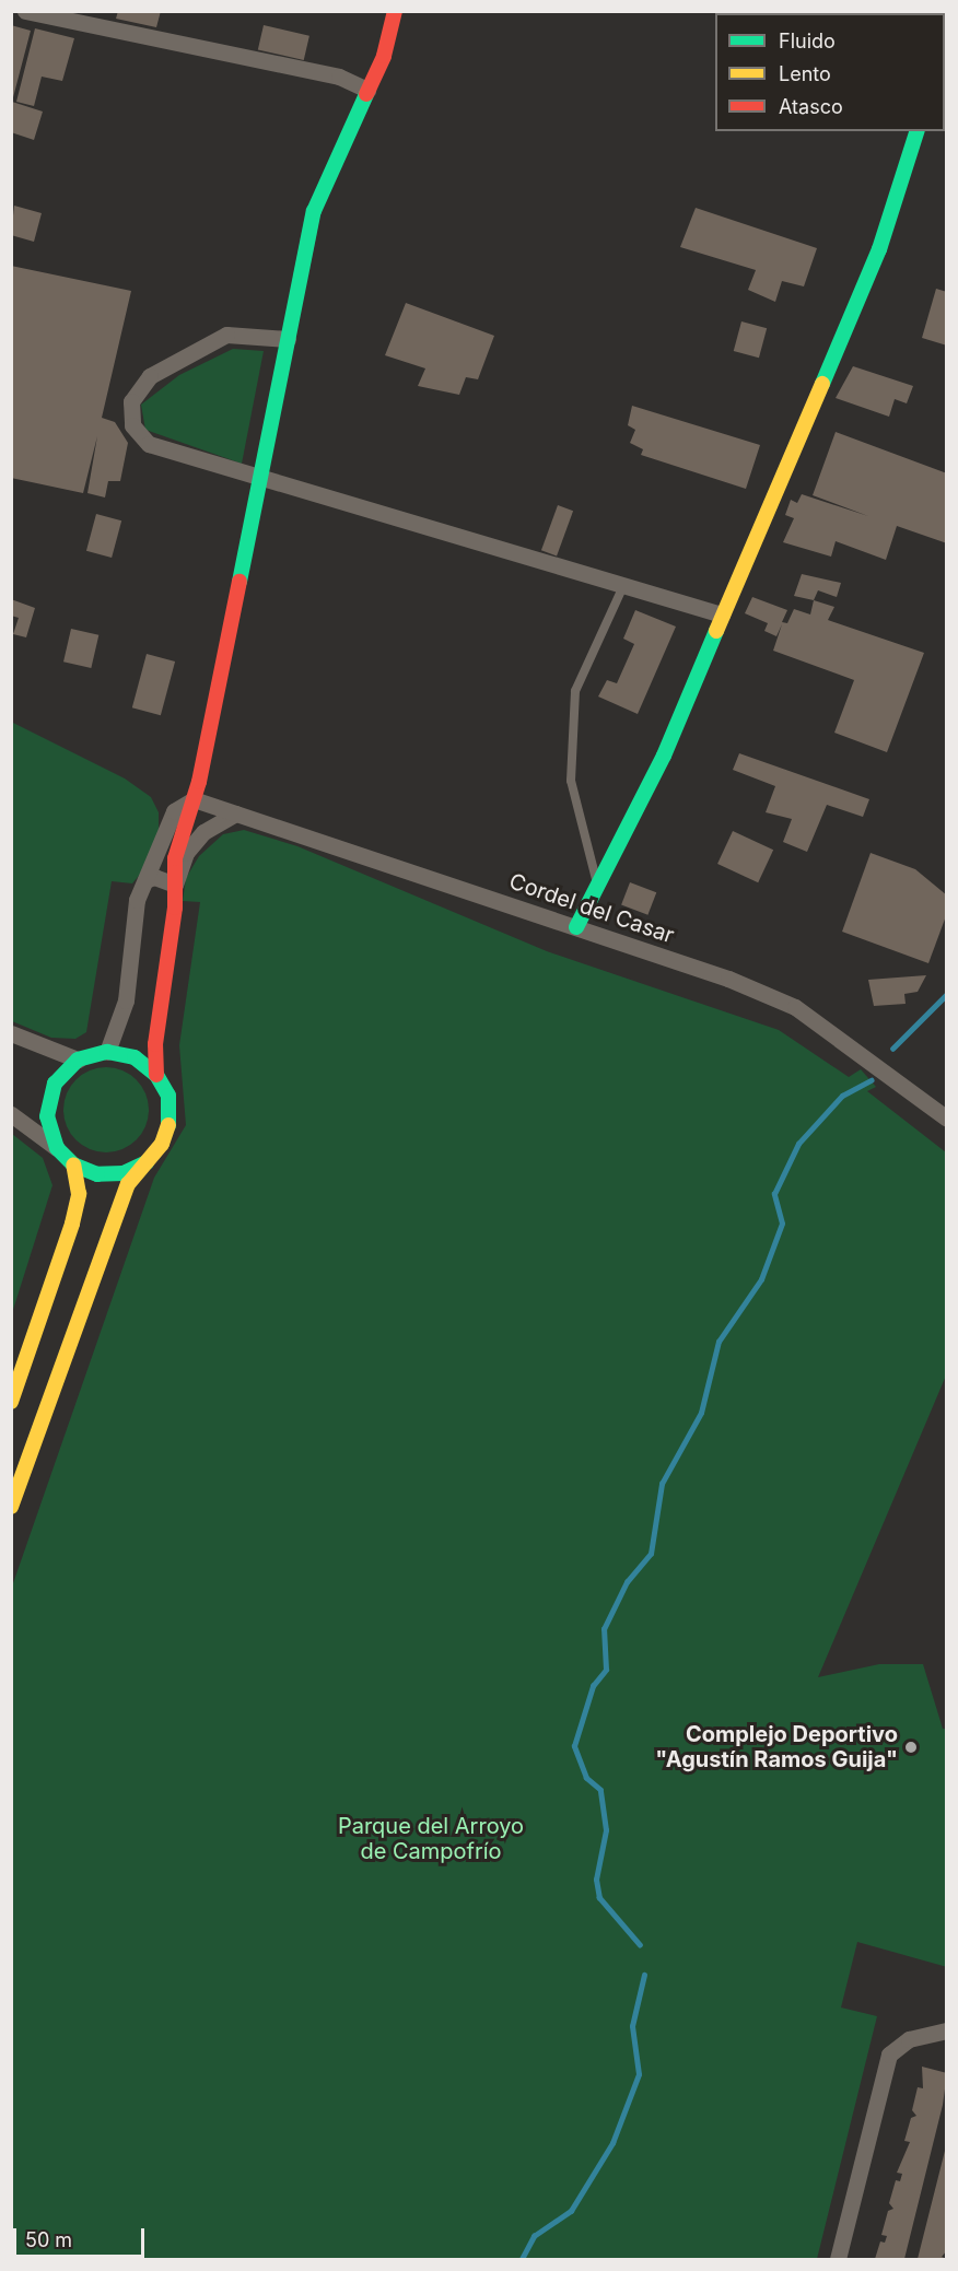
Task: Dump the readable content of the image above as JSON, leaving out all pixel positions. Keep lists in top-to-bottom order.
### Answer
{
  "streets": {
    "street": ["Cordel del Casar"]
  },
  "parks": ["Parque del Arroyo de Campofrío"],
  "places": ["Complejo Deportivo \"Agustín Ramos Guija\""],
  "legend": ["Fluido", "Lento", "Atasco"],
  "scale_bar": "50 m"
}
